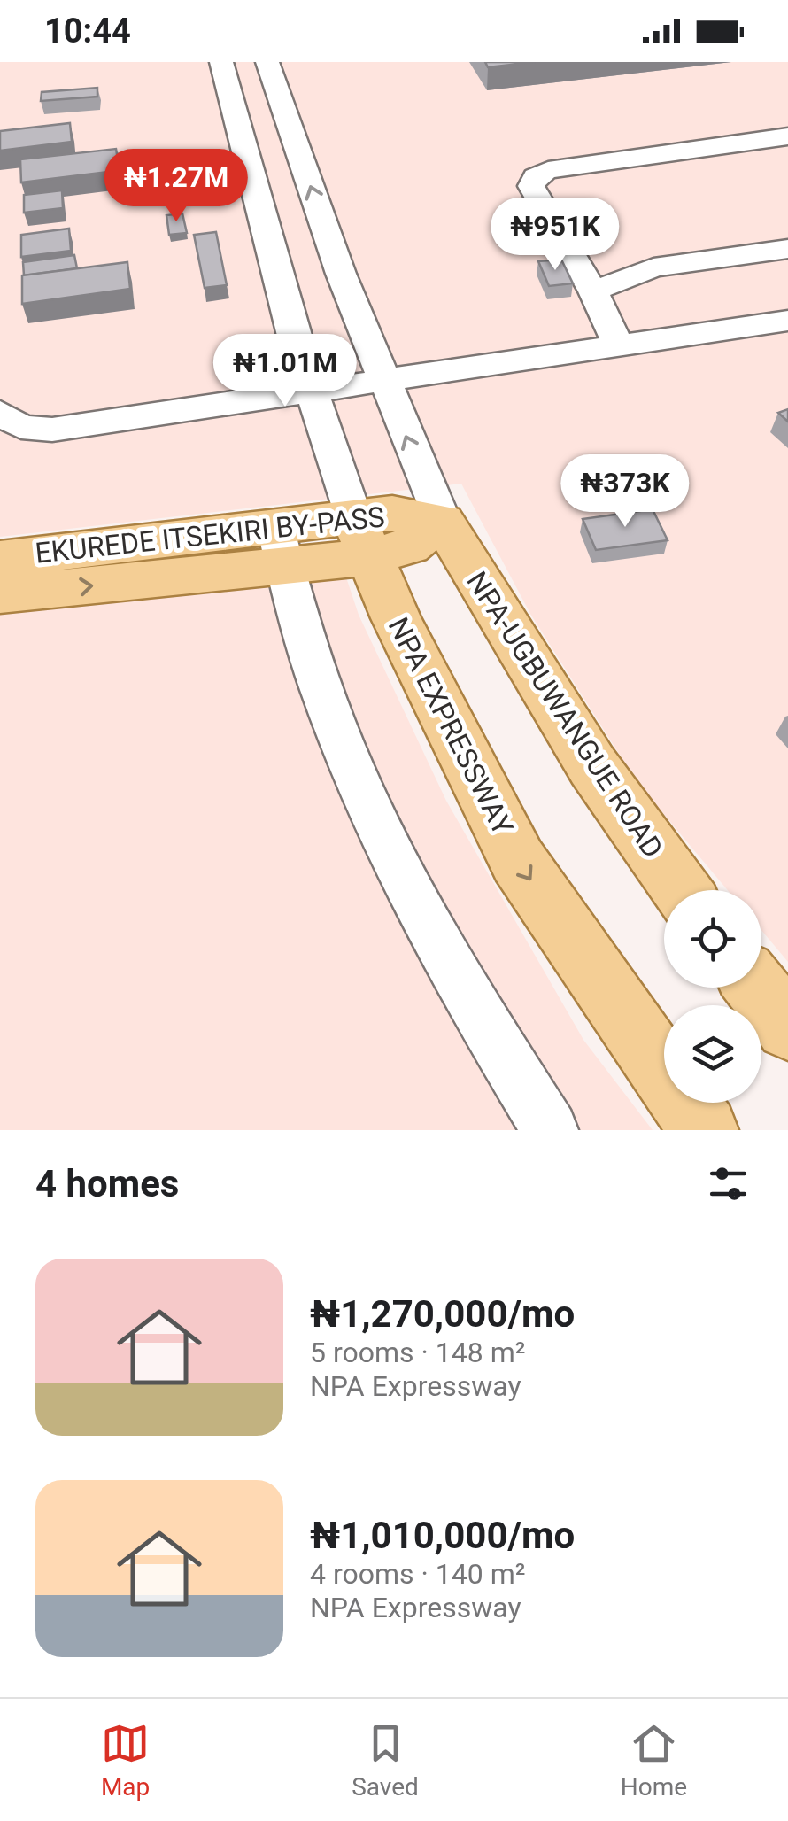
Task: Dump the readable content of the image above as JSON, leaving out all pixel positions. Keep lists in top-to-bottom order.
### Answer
{
  "streets": {
    "main road": ["EKUREDE ITSEKIRI BY-PASS", "NPA-UGBUWANGUE ROAD", "NPA EXPRESSWAY"]
  },
  "crossings": [
    ["EKUREDE ITSEKIRI BY-PASS", "NPA-UGBUWANGUE ROAD"],
    ["EKUREDE ITSEKIRI BY-PASS", "NPA EXPRESSWAY"]
  ],
  "page": {
    "status": "10:44",
    "price": [
      "₦1.27M",
      "₦951K",
      "₦1.01M",
      "₦373K"
    ],
    "heading": "4 homes",
    "list": [
      {
        "name": "₦1,270,000/mo",
        "note": "5 rooms · 148 m² · NPA Expressway"
      },
      {
        "name": "₦1,010,000/mo",
        "note": "4 rooms · 140 m² · NPA Expressway"
      }
    ],
    "tabs": ["Map", "Saved", "Home"]
  }
}
